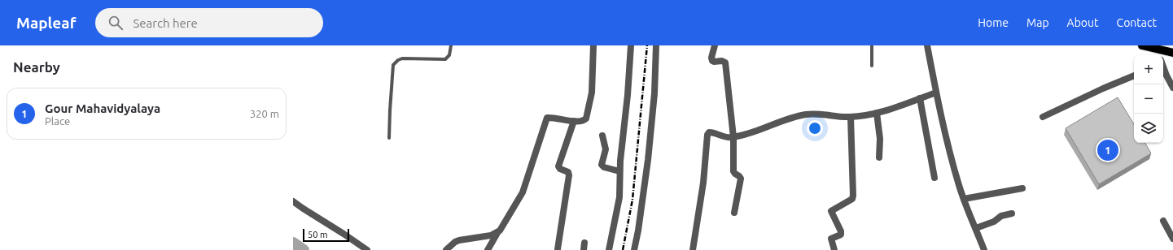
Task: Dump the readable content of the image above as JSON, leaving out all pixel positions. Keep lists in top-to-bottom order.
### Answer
{
  "scale_bar": "50 m",
  "page": {
    "header": "Mapleaf",
    "search": "Search here",
    "nav": [
      "Home",
      "Map",
      "About",
      "Contact"
    ],
    "heading": "Nearby",
    "map_buttons": ["+", "−"],
    "list": [
      {
        "mark": "1",
        "name": "Gour Mahavidyalaya",
        "note": "Place",
        "value": "320 m"
      }
    ],
    "pins": "1",
    "scale": "50 m"
  }
}
